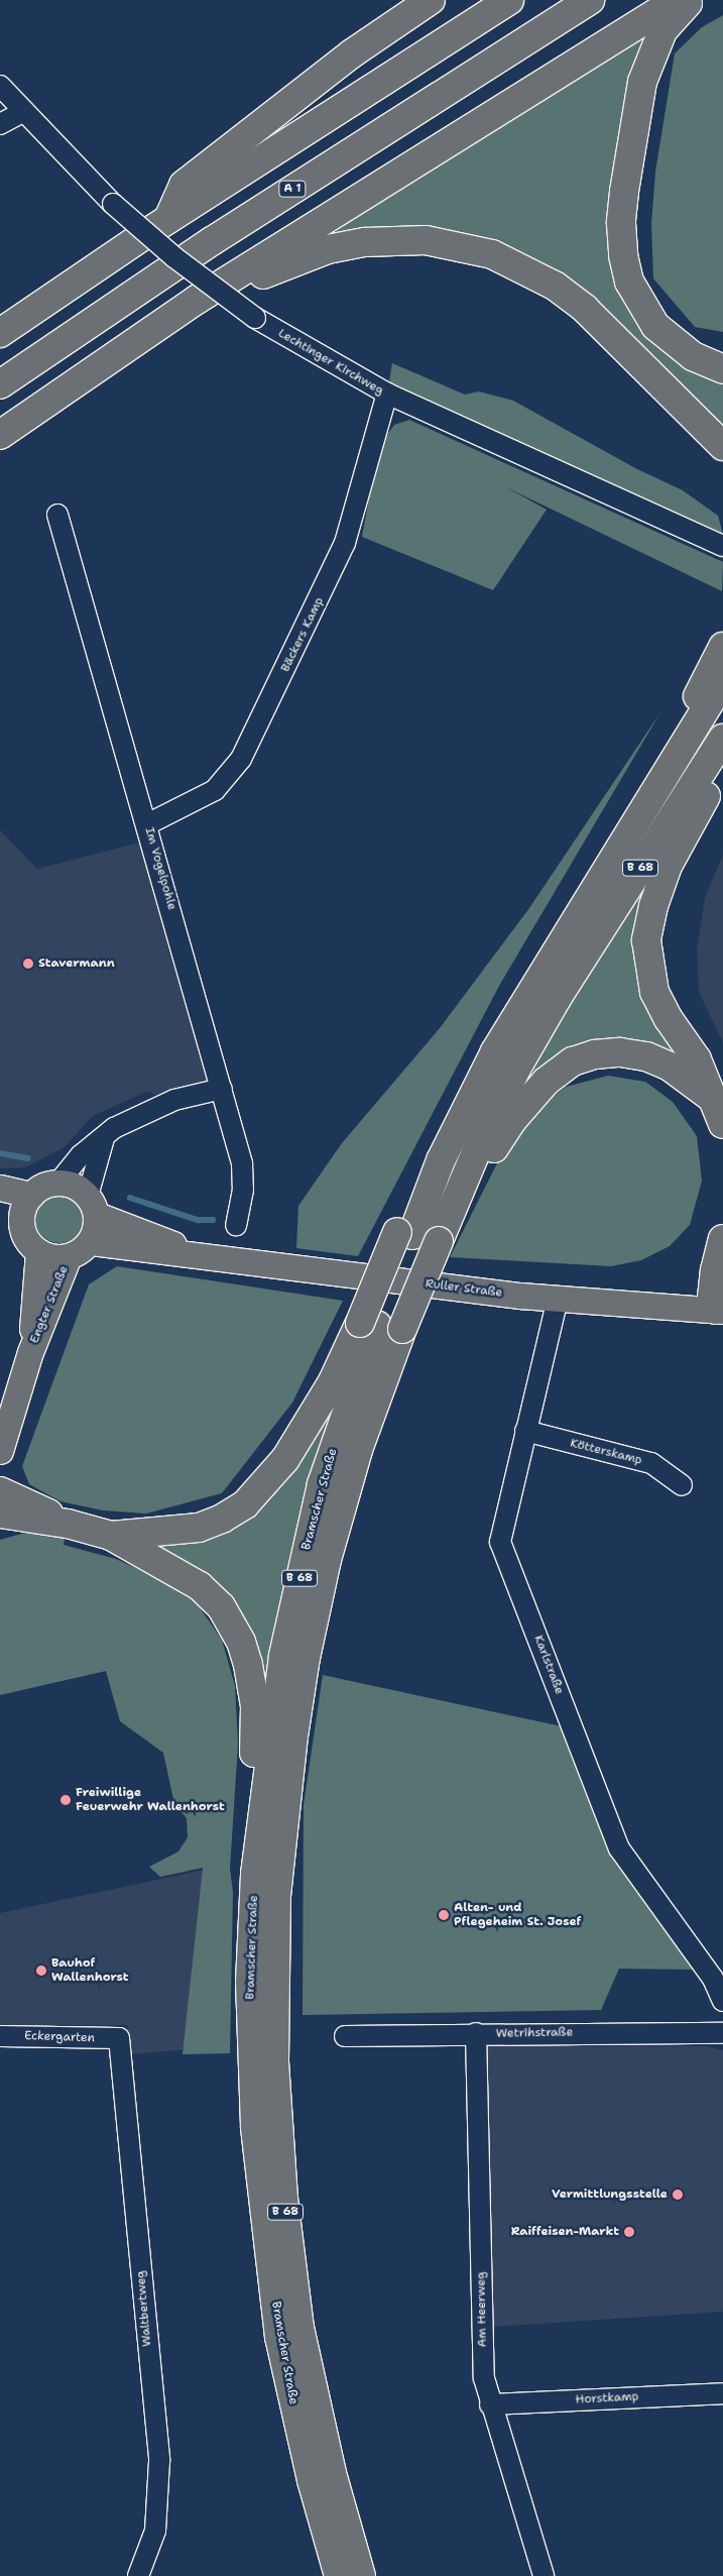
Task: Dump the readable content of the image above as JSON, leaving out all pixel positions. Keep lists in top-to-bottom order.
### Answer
{
  "streets": {
    "highway": ["A 1", "B 68", "Bramscher Straße"],
    "main road": ["Ruller Straße", "Engter Straße"],
    "street": [
      "Lechtinger Kirchweg",
      "Bäckers Kamp",
      "Im Vogelpohle",
      "Kötterskamp",
      "Karlstraße",
      "Wetrihstraße",
      "Eckergarten",
      "Waltbertweg",
      "Am Heerweg",
      "Horstkamp"
    ]
  },
  "crossings": [
    ["Lechtinger Kirchweg", "Bäckers Kamp"],
    ["Bäckers Kamp", "Im Vogelpohle"],
    ["B 68", "Bramscher Straße"],
    ["Ruller Straße", "Engter Straße"],
    ["Ruller Straße", "Karlstraße"],
    ["Kötterskamp", "Karlstraße"],
    ["Wetrihstraße", "Am Heerweg"],
    ["Eckergarten", "Waltbertweg"],
    ["Am Heerweg", "Horstkamp"]
  ],
  "places": [
    "Stavermann",
    "Freiwillige Feuerwehr Wallenhorst",
    "Alten- und Pflegeheim St. Josef",
    "Bauhof Wallenhorst",
    "Vermittlungsstelle",
    "Raiffeisen-Markt"
  ]
}
